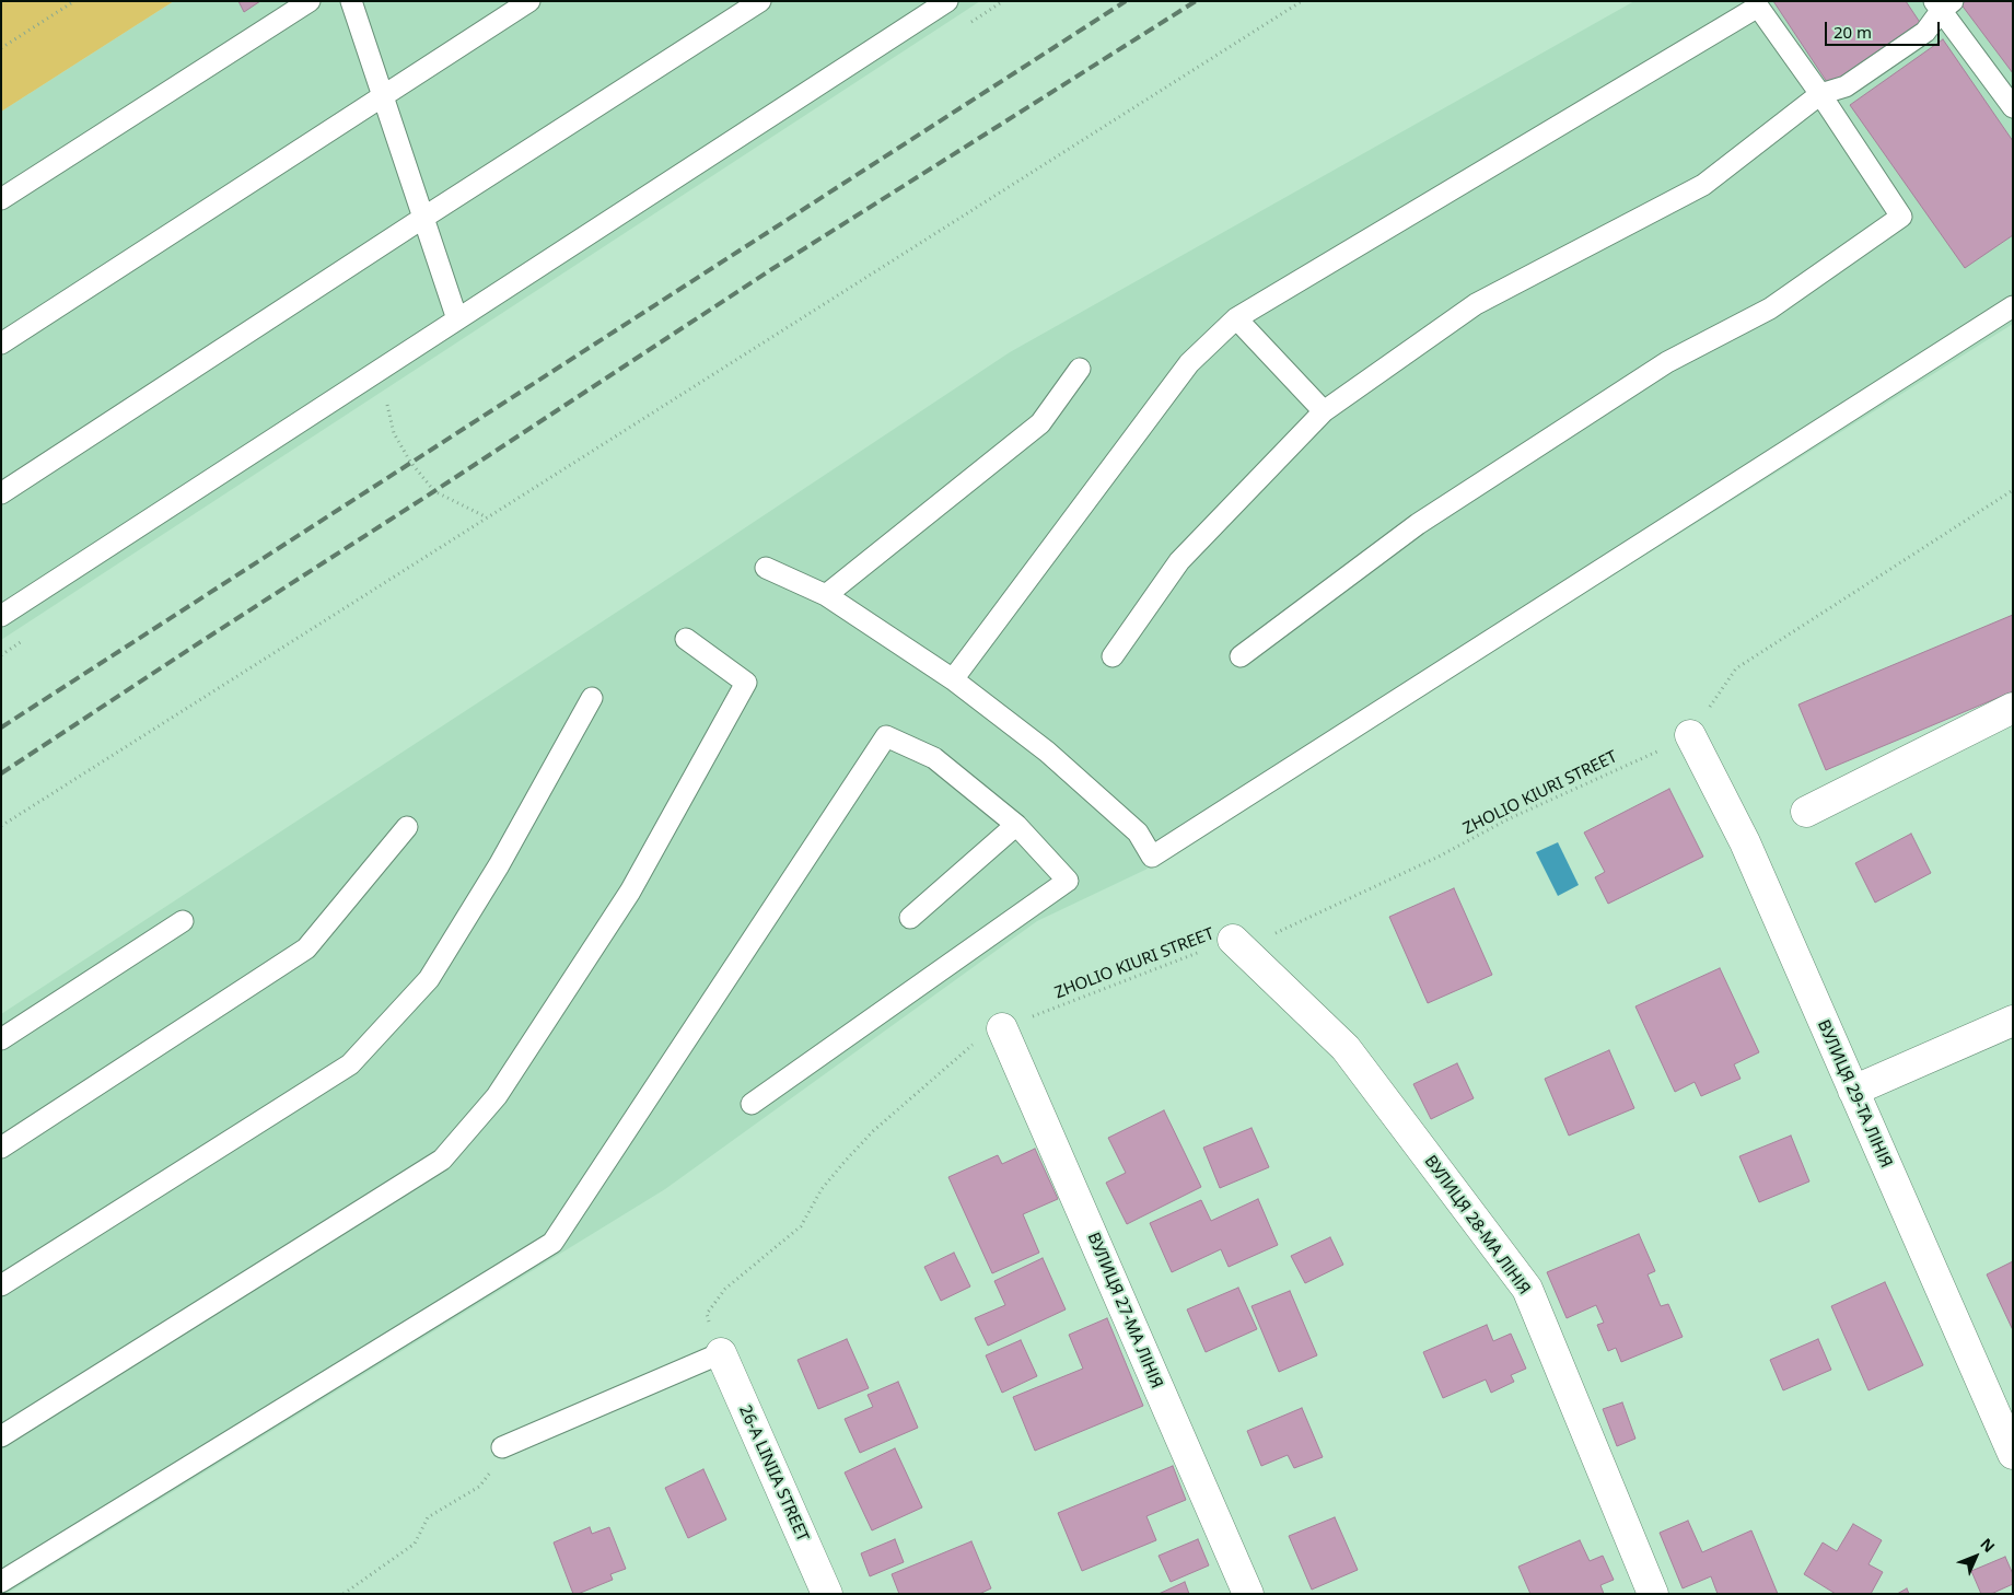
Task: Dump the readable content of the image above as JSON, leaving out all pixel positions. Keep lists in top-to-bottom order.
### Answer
{
  "streets": {
    "street": [
      "ВУЛИЦЯ 29-ТА ЛІНІЯ",
      "ВУЛИЦЯ 28-МА ЛІНІЯ",
      "ВУЛИЦЯ 27-МА ЛІНІЯ",
      "26-A LINIIA STREET"
    ],
    "path": ["ZHOLIO KIURI STREET"]
  },
  "crossings": [
    ["ZHOLIO KIURI STREET", "ВУЛИЦЯ 29-ТА ЛІНІЯ"],
    ["ZHOLIO KIURI STREET", "ВУЛИЦЯ 28-МА ЛІНІЯ"],
    ["ZHOLIO KIURI STREET", "ВУЛИЦЯ 27-МА ЛІНІЯ"],
    ["ZHOLIO KIURI STREET", "26-A LINIIA STREET"]
  ],
  "scale_bar": "20 m",
  "north": "top right"
}
